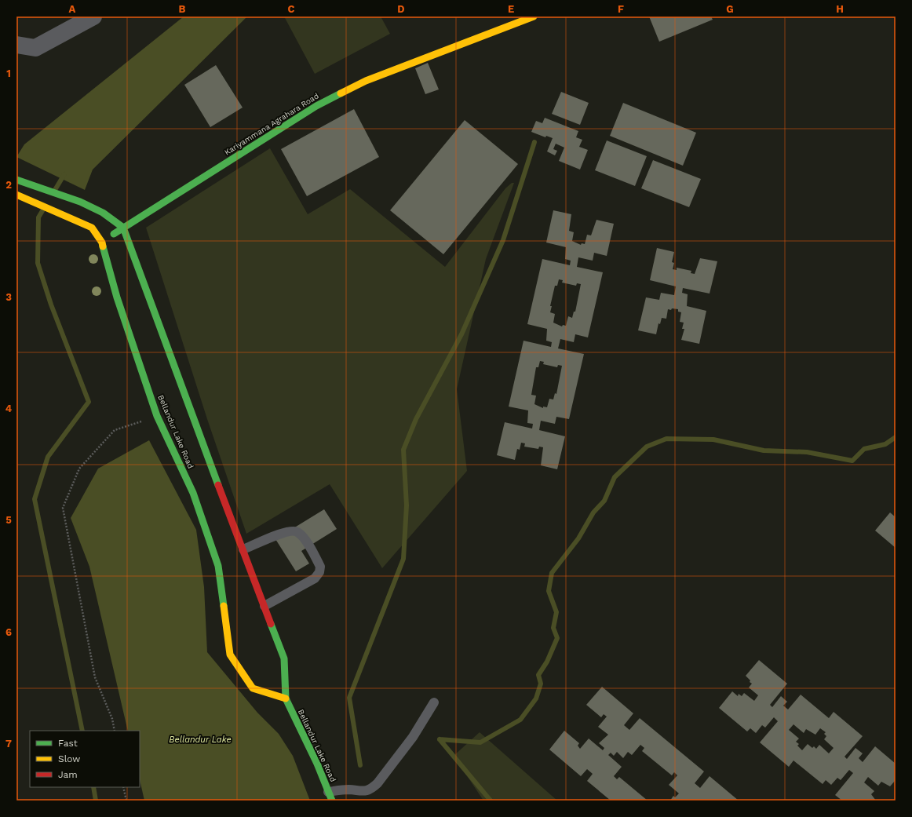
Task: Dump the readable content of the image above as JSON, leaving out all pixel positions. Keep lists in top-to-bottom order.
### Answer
{
  "streets": {
    "street": ["Kariyammana Agrahara Road", "Bellandur Lake Road"]
  },
  "crossings": [
    ["Kariyammana Agrahara Road", "Bellandur Lake Road"]
  ],
  "water": ["Bellandur Lake"],
  "legend": ["Fast", "Slow", "Jam"],
  "grid": {
    "columns": [
      "A",
      "B",
      "C",
      "D",
      "E",
      "F",
      "G",
      "H"
    ],
    "rows": [
      "1",
      "2",
      "3",
      "4",
      "5",
      "6",
      "7"
    ]
  }
}
